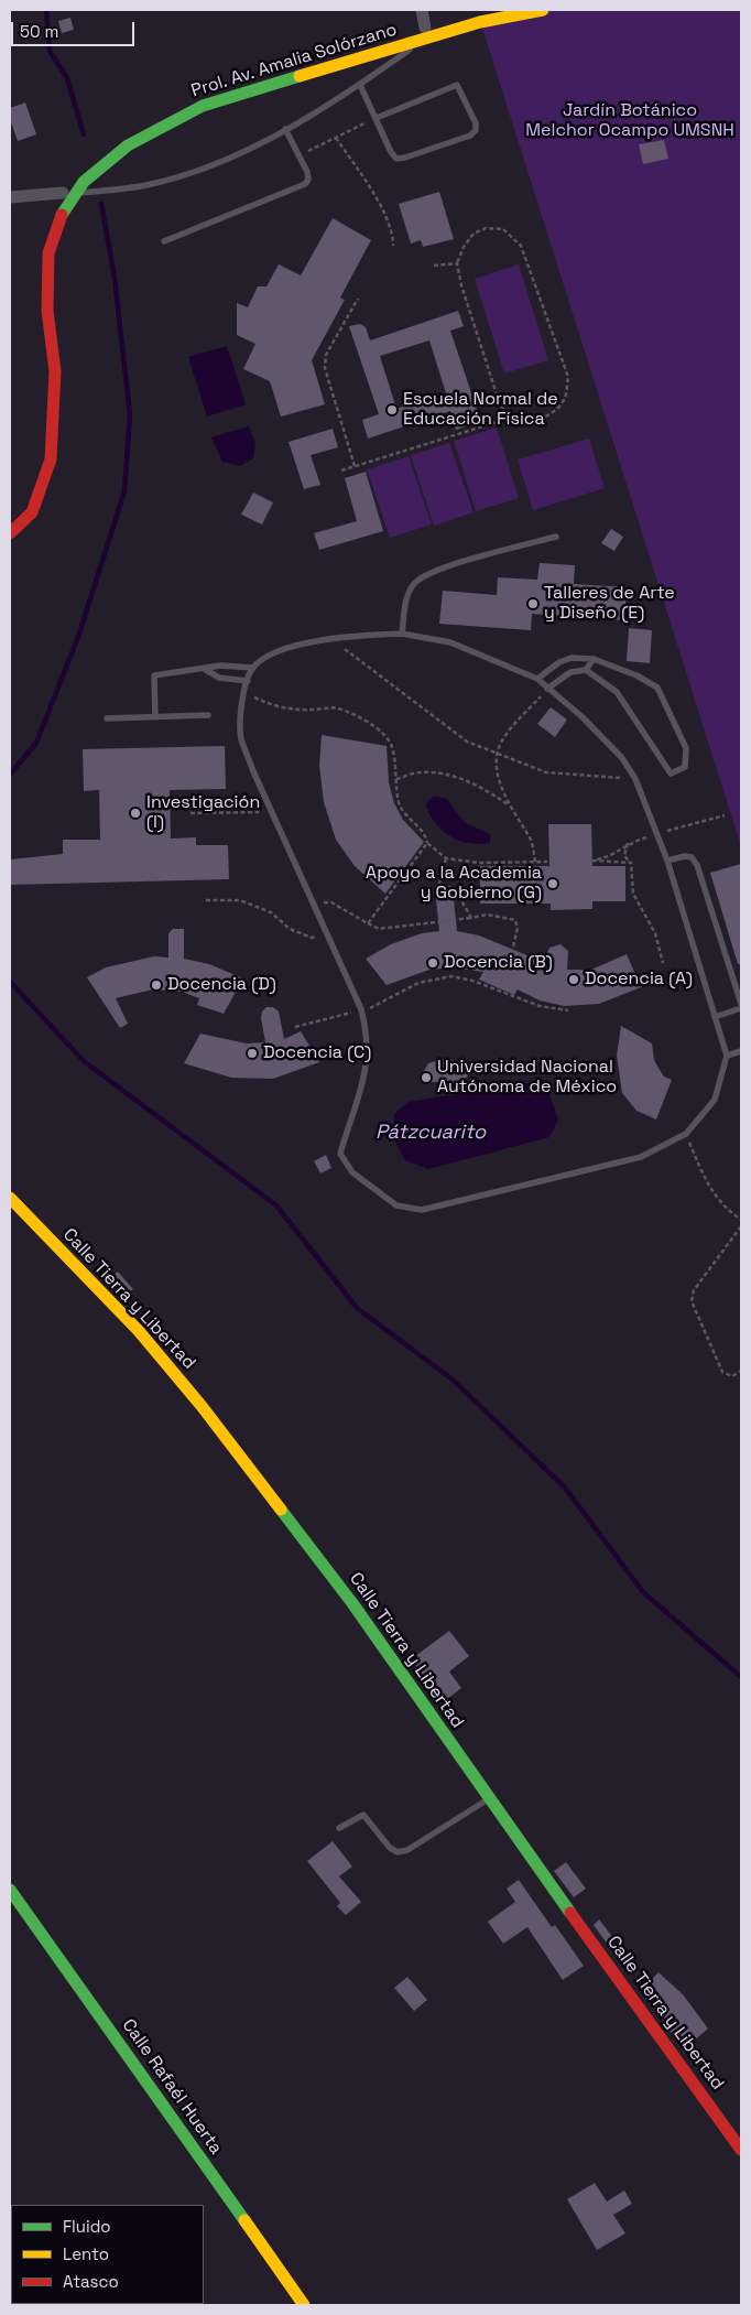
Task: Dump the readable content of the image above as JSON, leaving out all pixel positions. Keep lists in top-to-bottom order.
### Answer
{
  "streets": {
    "street": ["Prol. Av. Amalia Solórzano", "Calle Tierra y Libertad", "Calle Rafaél Huerta"]
  },
  "water": ["Pátzcuarito"],
  "parks": ["Jardín Botánico Melchor Ocampo UMSNH"],
  "places": [
    "Escuela Normal de Educación Física",
    "Talleres de Arte y Diseño (E)",
    "Investigación (I)",
    "Apoyo a la Academia y Gobierno (G)",
    "Docencia (B)",
    "Docencia (A)",
    "Docencia (D)",
    "Docencia (C)",
    "Universidad Nacional Autónoma de México"
  ],
  "legend": ["Fluido", "Lento", "Atasco"],
  "scale_bar": "50 m"
}
